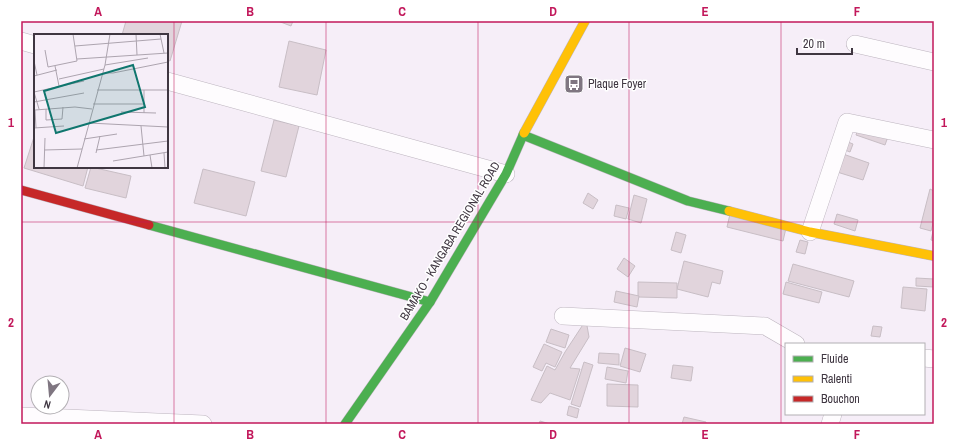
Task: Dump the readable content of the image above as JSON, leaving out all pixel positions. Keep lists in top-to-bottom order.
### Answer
{
  "streets": {
    "street": ["BAMAKO - KANGABA REGIONAL ROAD"]
  },
  "places": {
    "bus stop": ["Plaque Foyer"]
  },
  "legend": ["Fluide", "Ralenti", "Bouchon"],
  "scale_bar": "20 m",
  "north": "bottom",
  "grid": {
    "columns": [
      "A",
      "B",
      "C",
      "D",
      "E",
      "F"
    ],
    "rows": ["1", "2"]
  }
}
